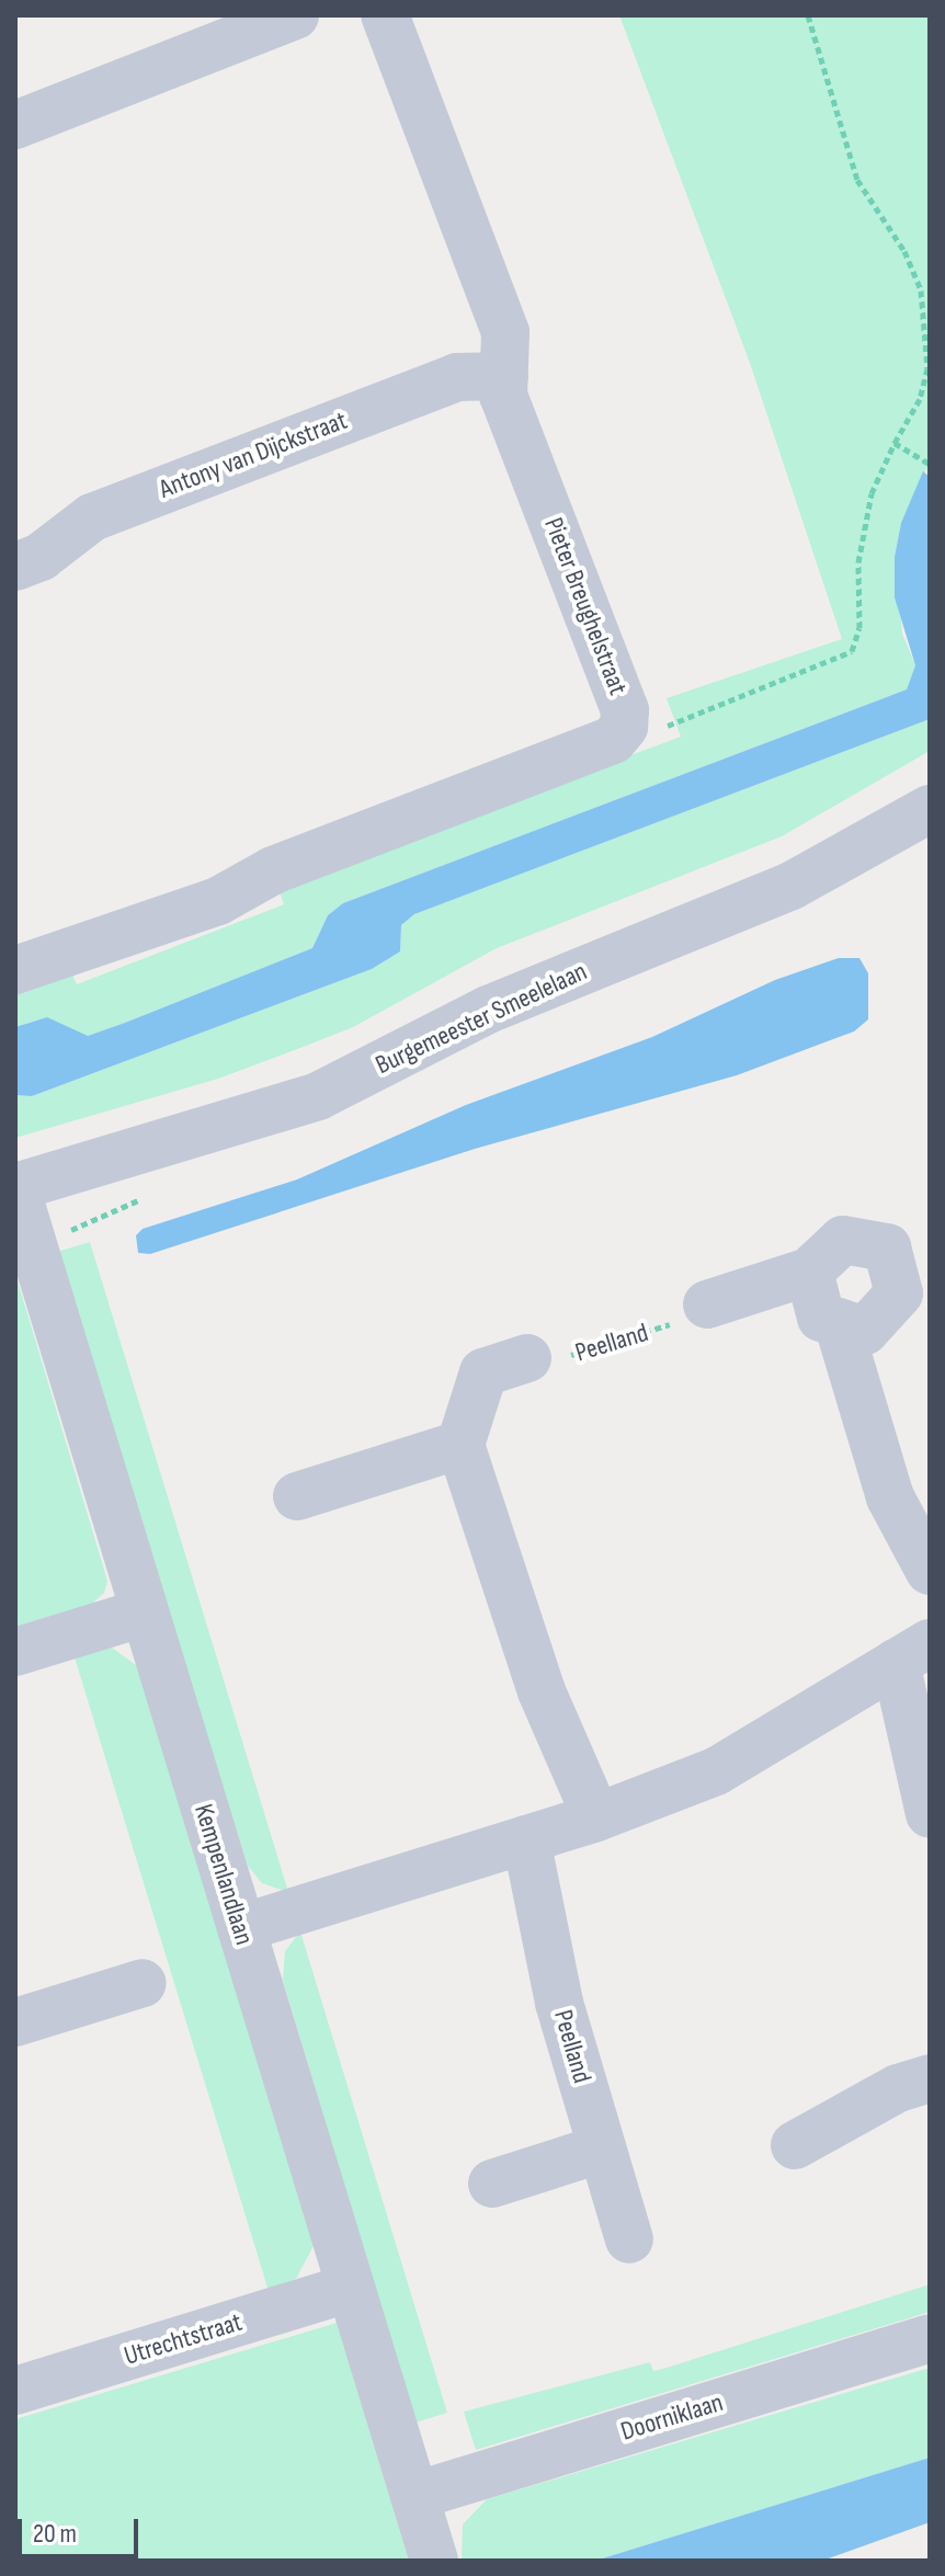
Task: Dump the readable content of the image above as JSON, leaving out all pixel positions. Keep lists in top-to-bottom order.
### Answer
{
  "streets": {
    "street": [
      "Antony van Dijckstraat",
      "Pieter Breughelstraat",
      "Burgemeester Smeelelaan",
      "Peelland",
      "Kempenlandlaan",
      "Utrechtstraat",
      "Doorniklaan"
    ]
  },
  "crossings": [
    ["Antony van Dijckstraat", "Pieter Breughelstraat"],
    ["Burgemeester Smeelelaan", "Kempenlandlaan"],
    ["Kempenlandlaan", "Utrechtstraat"],
    ["Kempenlandlaan", "Doorniklaan"]
  ],
  "scale_bar": "20 m"
}
